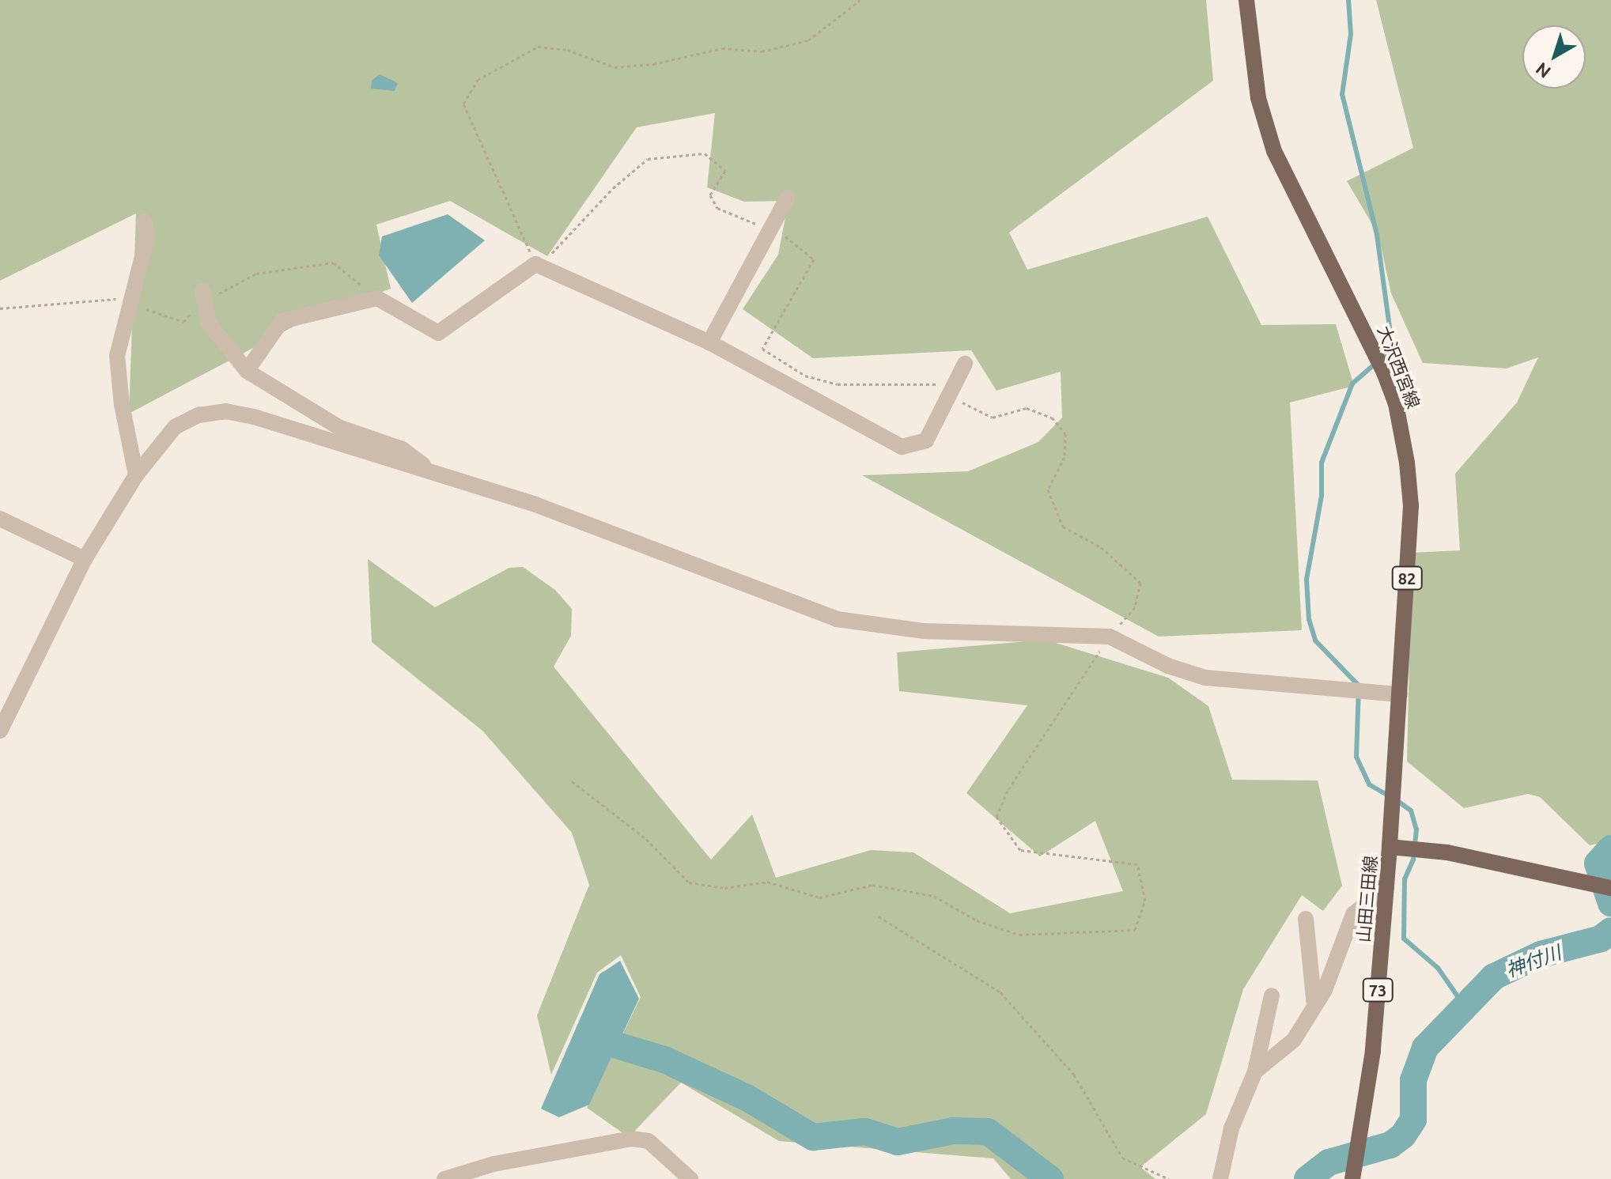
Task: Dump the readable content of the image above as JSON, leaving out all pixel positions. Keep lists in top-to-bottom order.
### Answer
{
  "streets": {
    "main road": [
      "大沢西宮線",
      "82",
      "山田三田線",
      "73"
    ]
  },
  "crossings": [
    ["大沢西宮線", "山田三田線"]
  ],
  "water": ["神付川"],
  "north": "bottom left"
}
